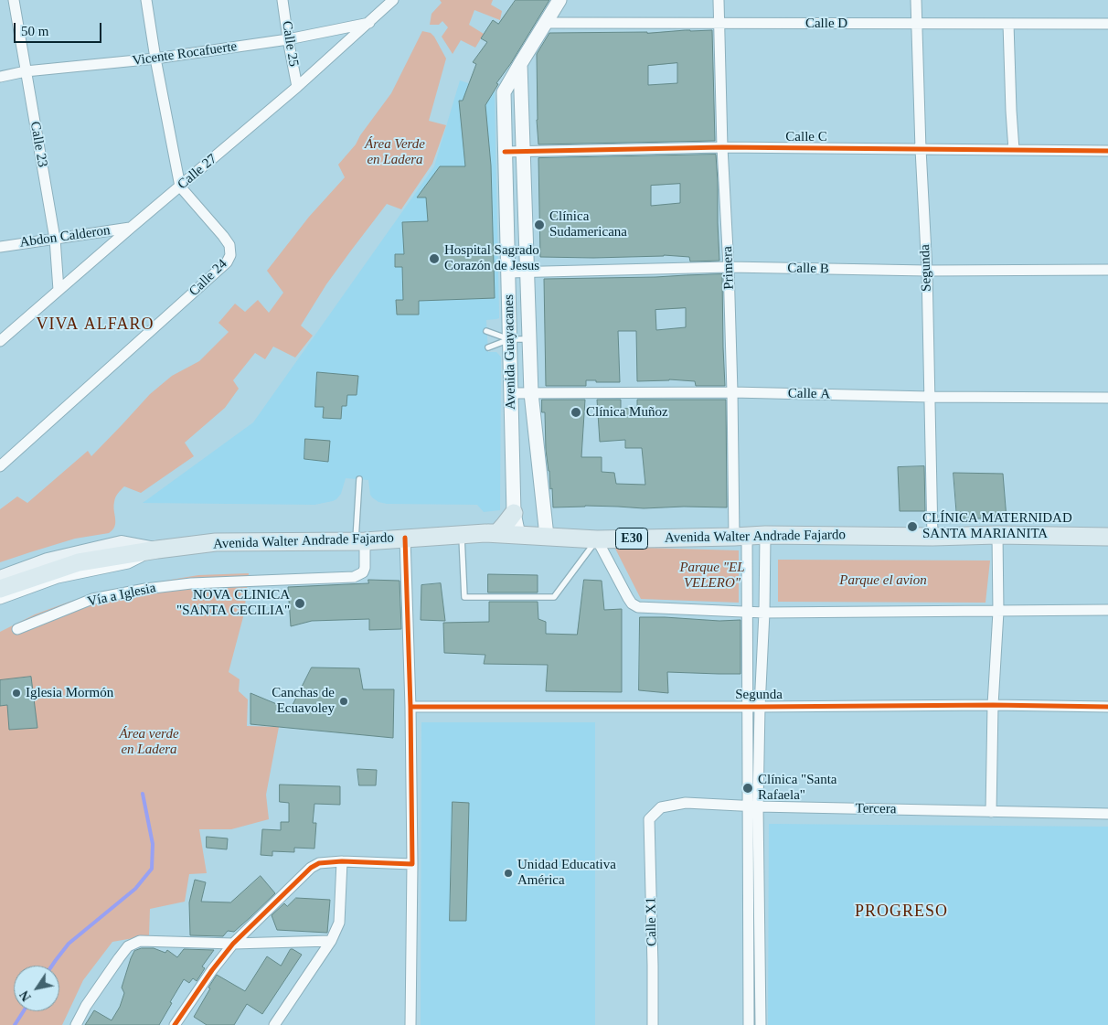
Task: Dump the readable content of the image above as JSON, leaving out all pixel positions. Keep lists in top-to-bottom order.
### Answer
{
  "streets": {
    "main road": ["Avenida Walter Andrade Fajardo", "E30"],
    "street": [
      "Calle D",
      "Calle 25",
      "Vicente Rocafuerte",
      "Calle C",
      "Calle 23",
      "Calle 27",
      "Abdon Calderon",
      "Primera",
      "Segunda",
      "Calle B",
      "Calle 24",
      "Avenida Guayacanes",
      "Calle A",
      "Vía a Iglesia",
      "Tercera",
      "Calle X1"
    ]
  },
  "crossings": [
    ["Calle D", "Primera"],
    ["Calle D", "Segunda"],
    ["Calle D", "Avenida Guayacanes"],
    ["Calle 25", "Vicente Rocafuerte"],
    ["Calle 25", "Calle 27"],
    ["Vicente Rocafuerte", "Calle 23"],
    ["Vicente Rocafuerte", "Calle 27"],
    ["Calle C", "Primera"],
    ["Calle C", "Segunda"],
    ["Calle C", "Avenida Guayacanes"],
    ["Calle 23", "Calle 27"],
    ["Calle 23", "Abdon Calderon"],
    ["Calle 27", "Abdon Calderon"],
    ["Calle 27", "Calle 24"],
    ["Primera", "Segunda"],
    ["Primera", "Calle B"],
    ["Primera", "Calle A"],
    ["Primera", "Avenida Walter Andrade Fajardo"],
    ["Primera", "Tercera"],
    ["Segunda", "Calle B"],
    ["Segunda", "Calle A"],
    ["Segunda", "Avenida Walter Andrade Fajardo"],
    ["Calle B", "Avenida Guayacanes"],
    ["Avenida Guayacanes", "Calle A"],
    ["Avenida Guayacanes", "Avenida Walter Andrade Fajardo"],
    ["Avenida Walter Andrade Fajardo", "Vía a Iglesia"],
    ["Tercera", "Calle X1"]
  ],
  "districts": ["VIVA ALFARO", "PROGRESO"],
  "parks": [
    "Área Verde en Ladera",
    "Parque \"EL VELERO\"",
    "Parque el avion",
    "Área verde en Ladera"
  ],
  "places": [
    "Clínica Sudamericana",
    "Hospital Sagrado Corazón de Jesus",
    "Clínica Muñoz",
    "CLÍNICA MATERNIDAD SANTA MARIANITA",
    "NOVA CLINICA \"SANTA CECILIA\"",
    "Iglesia Mormón",
    "Canchas de Ecuavoley",
    "Clínica \"Santa Rafaela\"",
    "Unidad Educativa América"
  ],
  "scale_bar": "50 m",
  "north": "bottom left"
}
